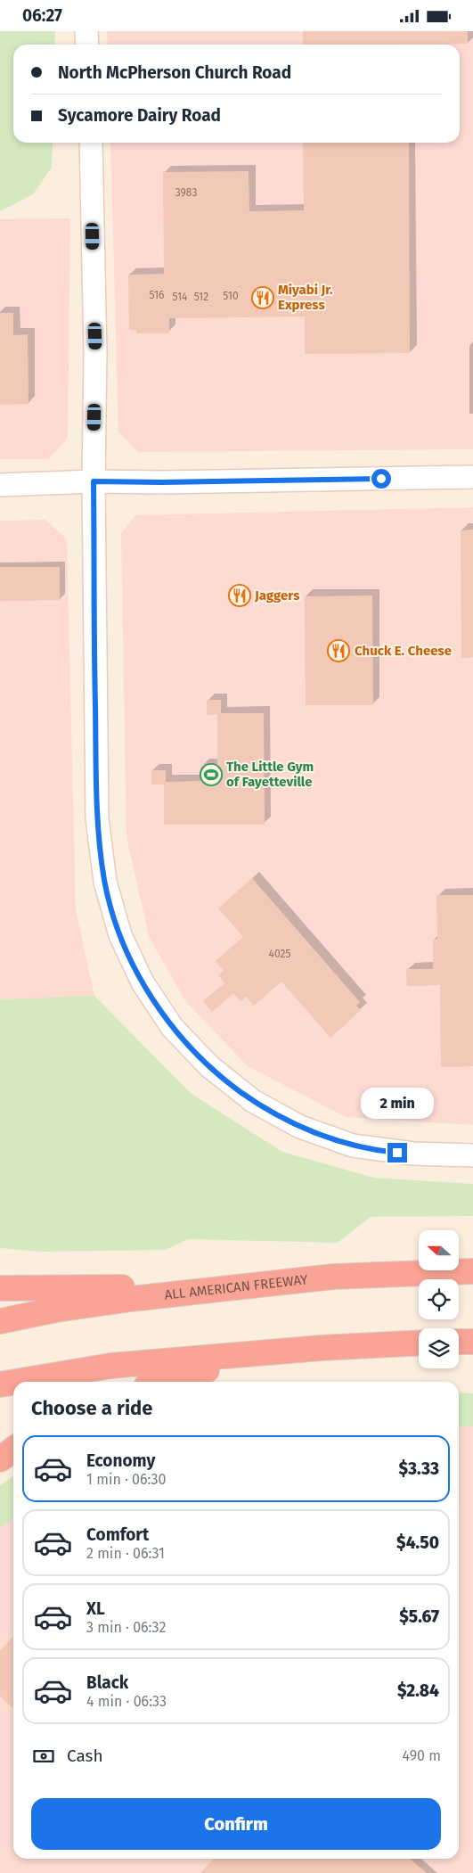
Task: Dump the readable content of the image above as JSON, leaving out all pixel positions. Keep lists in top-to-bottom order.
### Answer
{
  "streets": {
    "highway": ["ALL AMERICAN FREEWAY"]
  },
  "places": {
    "restaurant": ["Miyabi Jr. Express", "Jaggers", "Chuck E. Cheese"],
    "sports": ["The Little Gym of Fayetteville"]
  },
  "house_numbers": [
    "3983",
    "516",
    "510",
    "514",
    "512",
    "4025"
  ],
  "north": "left",
  "page": {
    "status": "06:27",
    "banner": ["North McPherson Church Road", "Sycamore Dairy Road"],
    "bubble": "2 min",
    "heading": "Choose a ride",
    "list": [
      {
        "name": "Economy",
        "note": "1 min · 06:30",
        "value": "$3.33"
      },
      {
        "name": "Comfort",
        "note": "2 min · 06:31",
        "value": "$4.50"
      },
      {
        "name": "XL",
        "note": "3 min · 06:32",
        "value": "$5.67"
      },
      {
        "name": "Black",
        "note": "4 min · 06:33",
        "value": "$2.84"
      }
    ],
    "pay": ["Cash", "490 m"],
    "buttons": "Confirm"
  }
}
